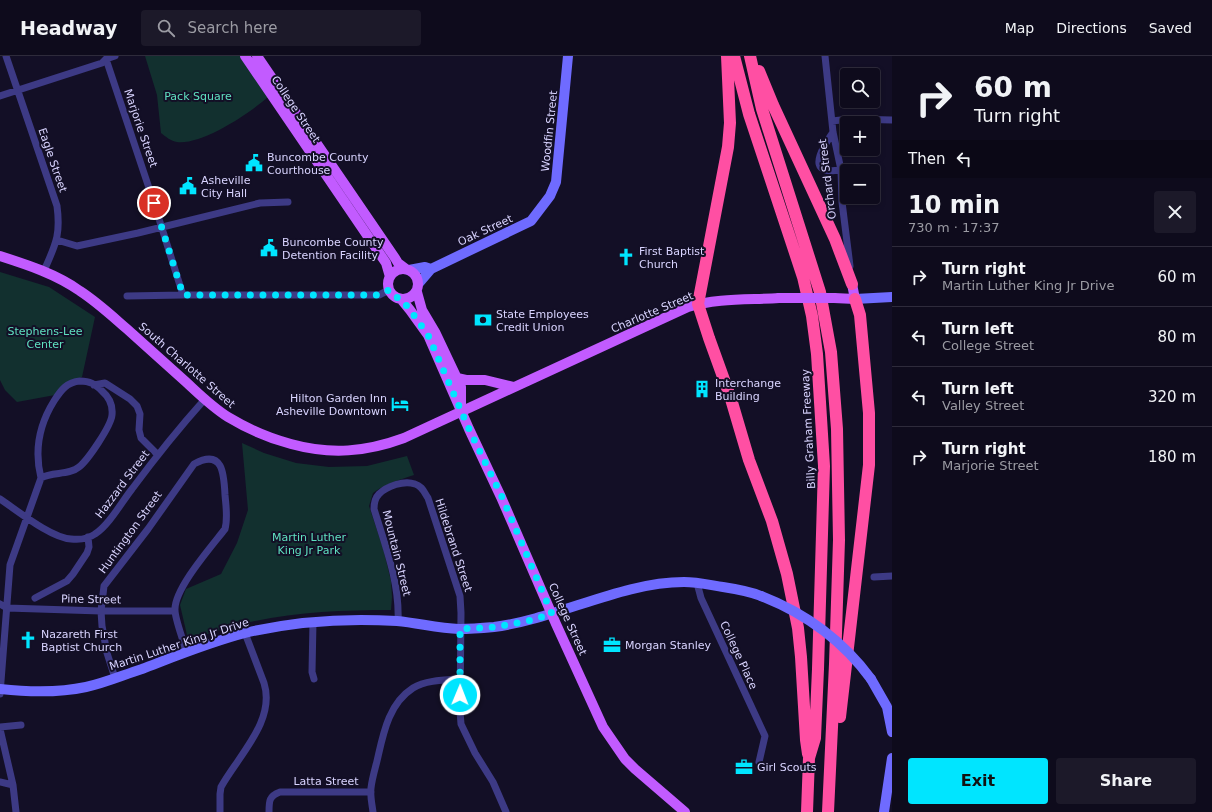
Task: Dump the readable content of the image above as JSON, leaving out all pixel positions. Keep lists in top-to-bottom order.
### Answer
{
  "streets": {
    "highway": ["Billy Graham Freeway"],
    "main road": [
      "College Street",
      "Woodfin Street",
      "Orchard Street",
      "Oak Street",
      "Charlotte Street",
      "South Charlotte Street",
      "Martin Luther King Jr Drive"
    ],
    "street": [
      "Marjorie Street",
      "Eagle Street",
      "Hazzard Street",
      "Huntington Street",
      "Hildebrand Street",
      "Mountain Street",
      "Pine Street",
      "College Place",
      "Latta Street"
    ]
  },
  "crossings": [
    ["College Street", "Oak Street"],
    ["College Street", "Charlotte Street"],
    ["College Street", "South Charlotte Street"],
    ["College Street", "Martin Luther King Jr Drive"],
    ["Woodfin Street", "Oak Street"],
    ["Eagle Street", "South Charlotte Street"],
    ["Orchard Street", "Charlotte Street"],
    ["Charlotte Street", "South Charlotte Street"],
    ["South Charlotte Street", "Hazzard Street"],
    ["Huntington Street", "Pine Street"],
    ["Huntington Street", "Martin Luther King Jr Drive"],
    ["Hildebrand Street", "Mountain Street"],
    ["Hildebrand Street", "Martin Luther King Jr Drive"],
    ["Mountain Street", "Martin Luther King Jr Drive"],
    ["Martin Luther King Jr Drive", "College Place"]
  ],
  "parks": ["Pack Square", "Stephens-Lee Center", "Martin Luther King Jr Park"],
  "places": {
    "public building": ["Buncombe County Courthouse", "Asheville City Hall", "Buncombe County Detention Facility"],
    "church": ["First Baptist Church", "Nazareth First Baptist Church"],
    "bank": ["State Employees Credit Union"],
    "building": ["Interchange Building"],
    "hotel": ["Hilton Garden Inn Asheville Downtown"],
    "office": ["Morgan Stanley", "Girl Scouts"]
  },
  "page": {
    "header": "Headway",
    "search": "Search here",
    "nav": ["Map", "Directions", "Saved"],
    "turn": ["60 m", "Turn right"],
    "map_buttons": ["+", "−"],
    "then": "Then",
    "heading": ["10 min", "730 m · 17:37"],
    "list": [
      {
        "name": "Turn right",
        "note": "Martin Luther King Jr Drive",
        "value": "60 m"
      },
      {
        "name": "Turn left",
        "note": "College Street",
        "value": "80 m"
      },
      {
        "name": "Turn left",
        "note": "Valley Street",
        "value": "320 m"
      },
      {
        "name": "Turn right",
        "note": "Marjorie Street",
        "value": "180 m"
      }
    ],
    "buttons": ["Exit", "Share"]
  }
}
